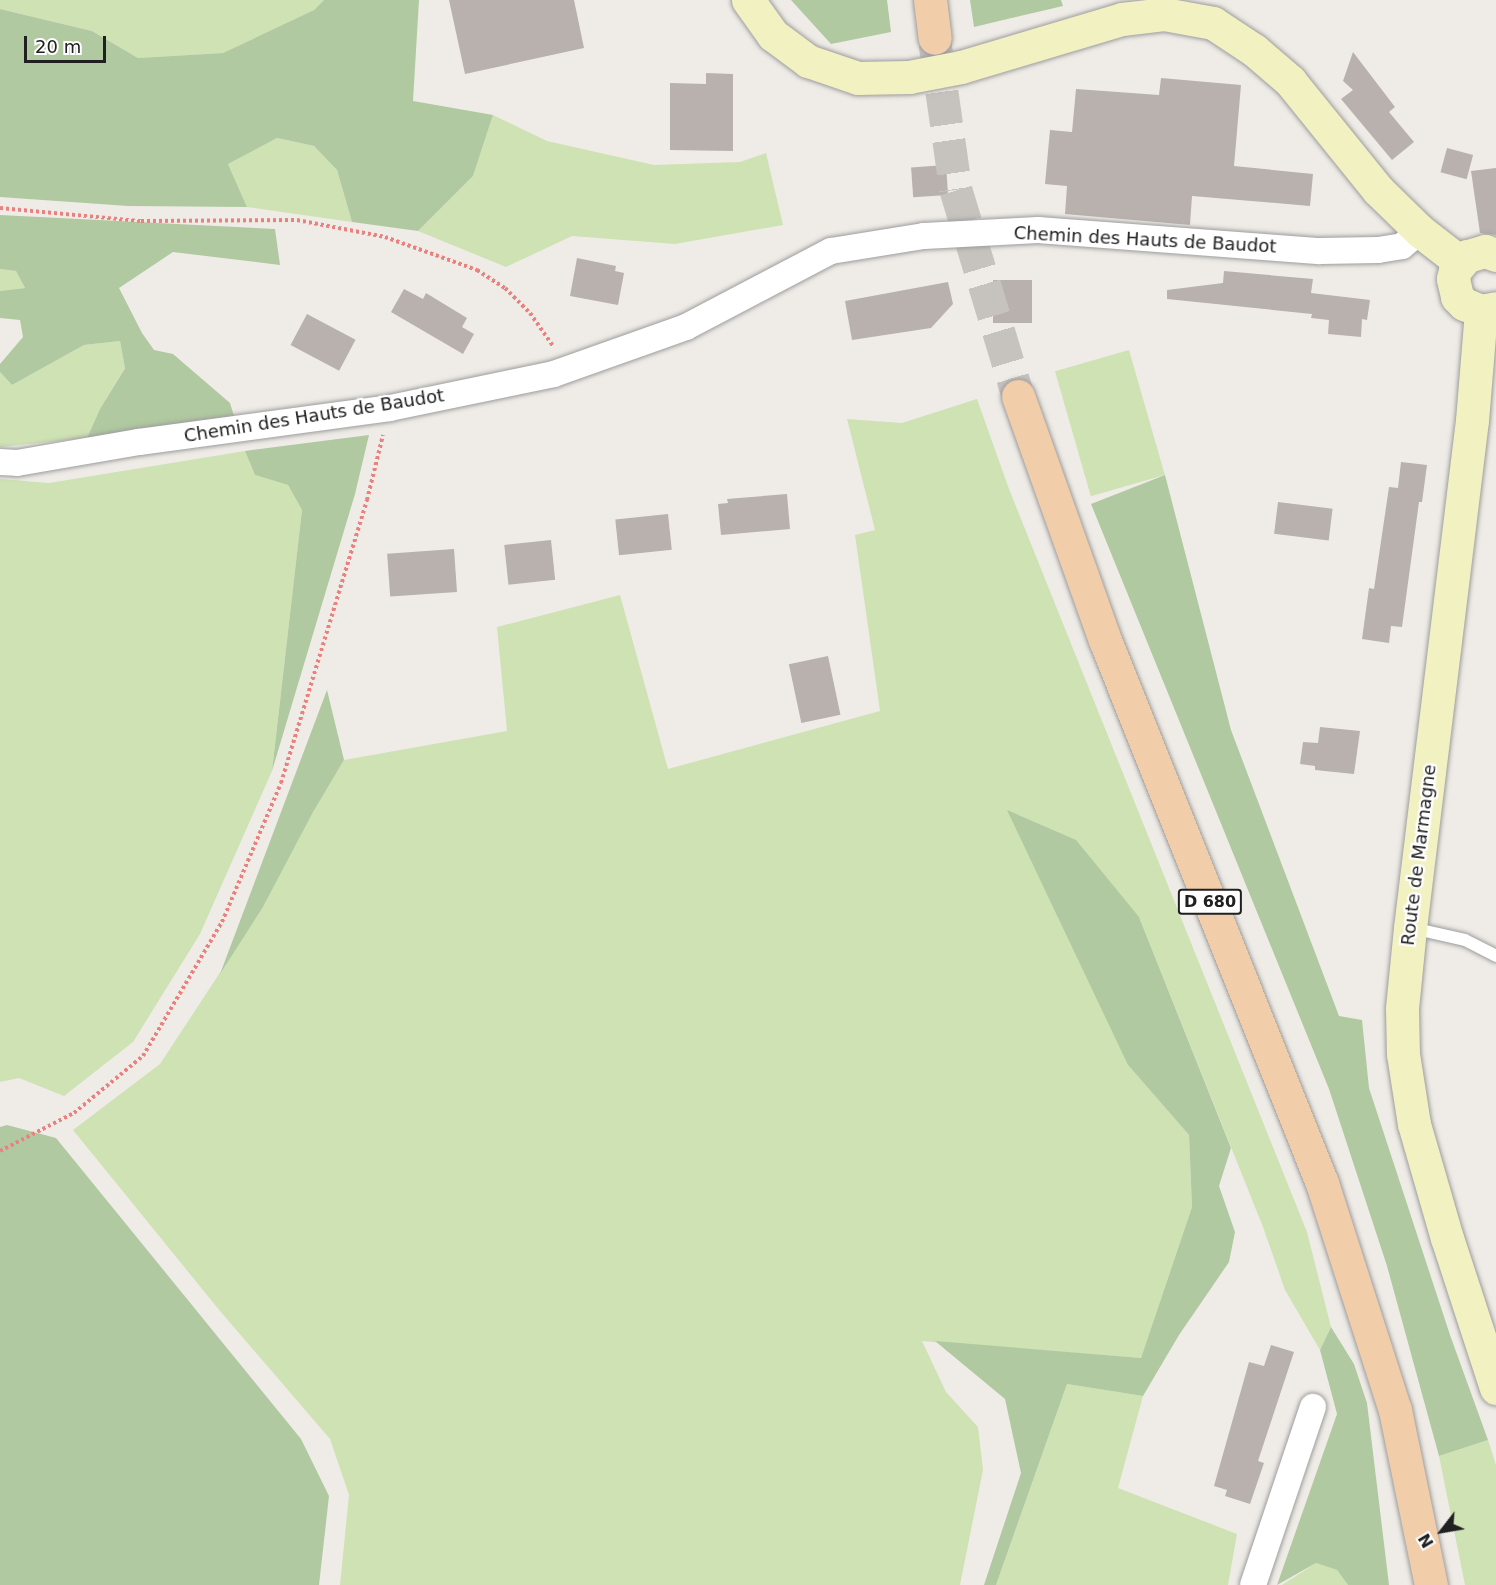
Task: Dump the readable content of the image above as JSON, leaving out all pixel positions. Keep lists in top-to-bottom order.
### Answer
{
  "streets": {
    "main road": ["Route de Marmagne", "D 680"],
    "street": ["Chemin des Hauts de Baudot"]
  },
  "scale_bar": "20 m",
  "north": "bottom left"
}
